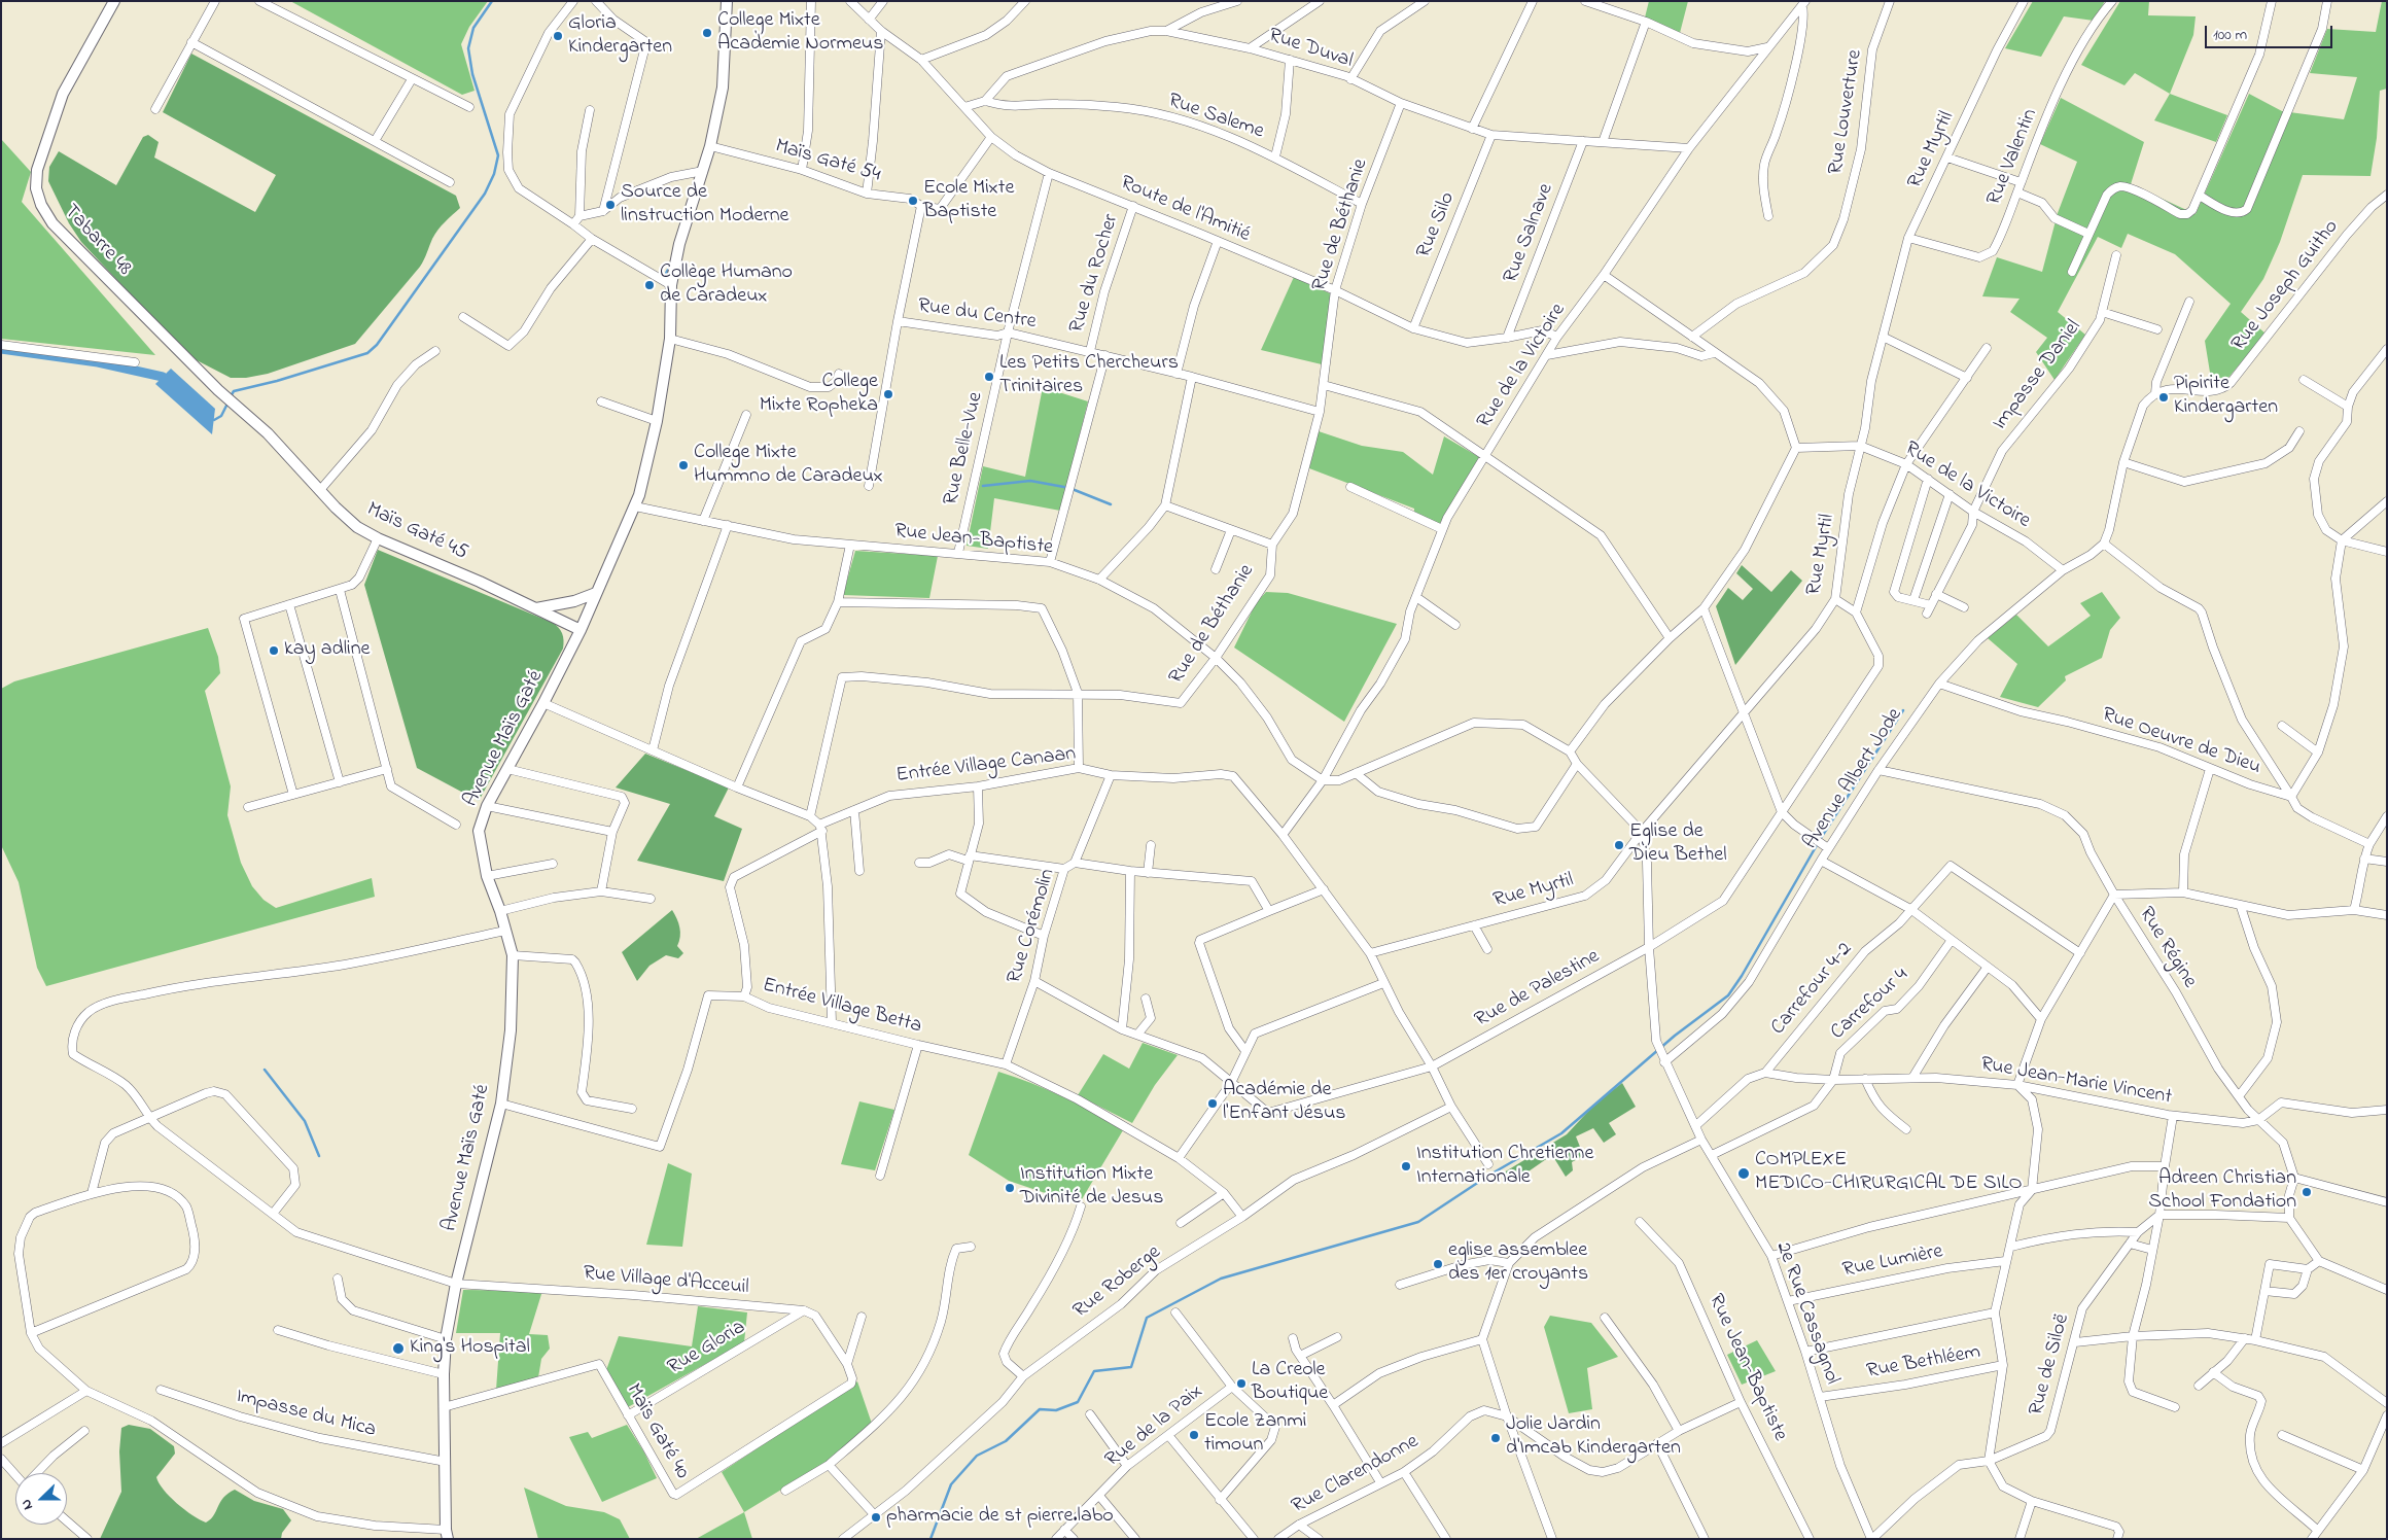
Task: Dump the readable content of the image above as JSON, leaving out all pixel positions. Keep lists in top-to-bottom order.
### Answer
{
  "streets": {
    "street": [
      "Rue Duval",
      "Rue Louverture",
      "Rue Saleme",
      "Rue Myrtil",
      "Rue Valentin",
      "Maïs Gaté 54",
      "Route de l'Amitié",
      "Rue de Béthanie",
      "Rue Silo",
      "Rue Salnave",
      "Tabarre 48",
      "Rue du Rocher",
      "Rue Joseph Guitho",
      "Rue du Centre",
      "Rue de la Victoire",
      "Impasse Daniel",
      "Rue Belle-Vue",
      "Maïs Gaté 45",
      "Rue Jean-Baptiste",
      "Avenue Maïs Gaté",
      "Rue Oeuvre de Dieu",
      "Entrée Village Canaan",
      "Avenue Albert Jode",
      "Rue Corémolin",
      "Rue Régine",
      "Rue de Palestine",
      "Carrefour 4-2",
      "Carrefour 4",
      "Entrée Village Betta",
      "Rue Jean-Marie Vincent",
      "Rue Lumière",
      "Rue Village d'Acceuil",
      "Rue Roberge",
      "2e Rue Cassagnol",
      "Rue Gloria",
      "Rue Bethléem",
      "Rue de Siloë",
      "Impasse du Mica",
      "Rue de la Paix",
      "Maïs Gaté 40",
      "Rue Clarendonne"
    ]
  },
  "crossings": [
    ["Rue Duval", "Rue Saleme"],
    ["Rue Duval", "Rue de Béthanie"],
    ["Rue Duval", "Rue Silo"],
    ["Rue Duval", "Rue Salnave"],
    ["Rue Duval", "Rue de la Victoire"],
    ["Rue Saleme", "Rue de Béthanie"],
    ["Rue Myrtil", "Rue Valentin"],
    ["Rue Myrtil", "Rue de la Victoire"],
    ["Rue Myrtil", "Entrée Village Canaan"],
    ["Rue Myrtil", "Rue de Palestine"],
    ["Maïs Gaté 54", "Route de l'Amitié"],
    ["Maïs Gaté 54", "Avenue Maïs Gaté"],
    ["Route de l'Amitié", "Rue de Béthanie"],
    ["Route de l'Amitié", "Rue Silo"],
    ["Route de l'Amitié", "Rue Salnave"],
    ["Route de l'Amitié", "Rue du Rocher"],
    ["Route de l'Amitié", "Rue de la Victoire"],
    ["Route de l'Amitié", "Rue Belle-Vue"],
    ["Rue de Béthanie", "Rue du Centre"],
    ["Rue de Béthanie", "Rue Jean-Baptiste"],
    ["Tabarre 48", "Maïs Gaté 45"],
    ["Rue du Rocher", "Rue du Centre"],
    ["Rue du Rocher", "Rue Jean-Baptiste"],
    ["Rue du Centre", "Rue Belle-Vue"],
    ["Rue de la Victoire", "Impasse Daniel"],
    ["Rue de la Victoire", "Rue Jean-Baptiste"],
    ["Rue de la Victoire", "Entrée Village Canaan"],
    ["Rue de la Victoire", "Avenue Albert Jode"],
    ["Rue Belle-Vue", "Rue Jean-Baptiste"],
    ["Maïs Gaté 45", "Avenue Maïs Gaté"],
    ["Rue Jean-Baptiste", "Avenue Maïs Gaté"],
    ["Rue Jean-Baptiste", "Rue Clarendonne"],
    ["Avenue Maïs Gaté", "Entrée Village Betta"],
    ["Avenue Maïs Gaté", "Rue Village d'Acceuil"],
    ["Avenue Maïs Gaté", "Impasse du Mica"],
    ["Avenue Maïs Gaté", "Maïs Gaté 40"],
    ["Rue Oeuvre de Dieu", "Avenue Albert Jode"],
    ["Entrée Village Canaan", "Rue Corémolin"],
    ["Entrée Village Canaan", "Rue de Palestine"],
    ["Entrée Village Canaan", "Rue Roberge"],
    ["Avenue Albert Jode", "Rue Régine"],
    ["Avenue Albert Jode", "2e Rue Cassagnol"],
    ["Rue Corémolin", "Rue de Palestine"],
    ["Rue Corémolin", "Entrée Village Betta"],
    ["Rue Régine", "Rue Jean-Marie Vincent"],
    ["Rue de Palestine", "2e Rue Cassagnol"],
    ["Carrefour 4-2", "Rue Jean-Marie Vincent"],
    ["Carrefour 4-2", "2e Rue Cassagnol"],
    ["Carrefour 4", "Rue Jean-Marie Vincent"],
    ["Carrefour 4", "2e Rue Cassagnol"],
    ["Entrée Village Betta", "Rue Roberge"],
    ["Rue Lumière", "2e Rue Cassagnol"],
    ["Rue Village d'Acceuil", "Rue Gloria"],
    ["2e Rue Cassagnol", "Rue Bethléem"],
    ["2e Rue Cassagnol", "Rue de Siloë"],
    ["Rue Gloria", "Maïs Gaté 40"]
  ],
  "places": [
    "College Mixte Academie Normeus",
    "Gloria Kindergarten",
    "Ecole Mixte Baptiste",
    "Source de linstruction Moderne",
    "Collège Humano de Caradeux",
    "Les Petits Chercheurs Trinitaires",
    "College Mixte Ropheka",
    "Pipirite Kindergarten",
    "College Mixte Hummno de Caradeux",
    "kay adline",
    "Eglise de Dieu Bethel",
    "Académie de l'Enfant Jésus",
    "Institution Chretienne Internationale",
    "COMPLEXE MEDICO-CHIRURGICAL DE SILO",
    "Institution Mixte Divinité de Jesus",
    "Adreen Christian School Fondation",
    "eglise assemblee des 1er croyants",
    "King's Hospital",
    "La Creole Boutique",
    "Ecole Zanmi timoun",
    "Jolie Jardin d'Imcab Kindergarten",
    "pharmacie de st pierre.labo"
  ],
  "scale_bar": "100 m",
  "north": "left"
}
